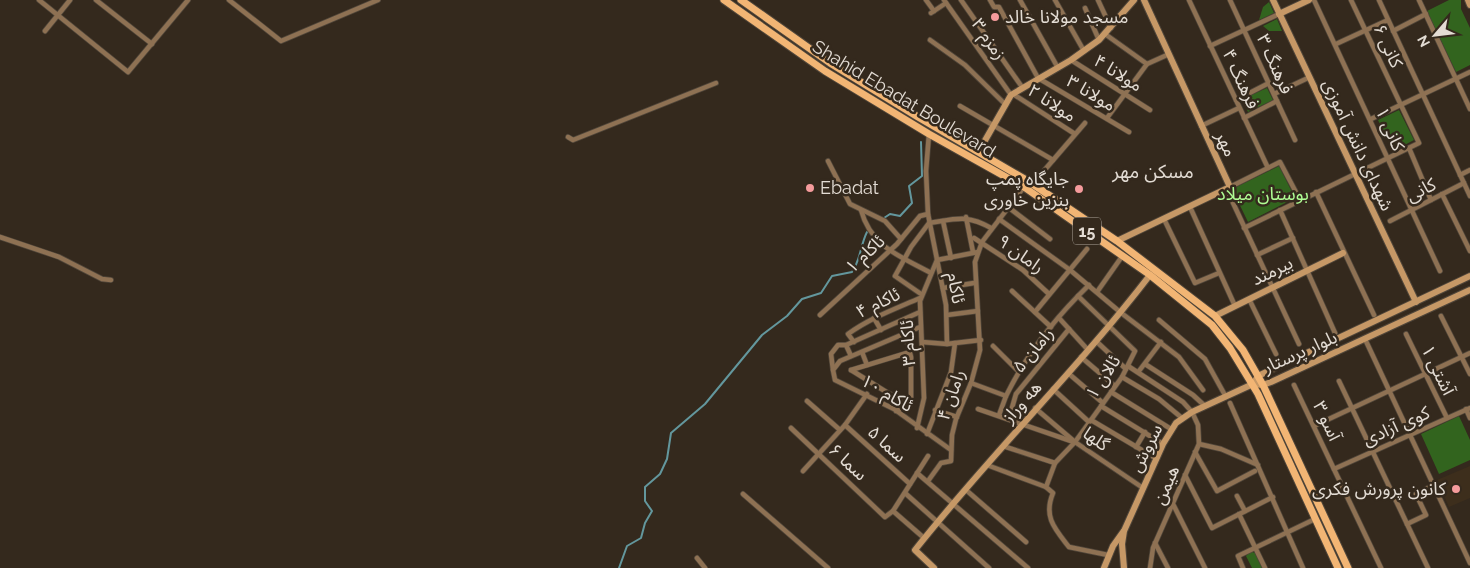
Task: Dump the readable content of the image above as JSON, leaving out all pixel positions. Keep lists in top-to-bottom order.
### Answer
{
  "streets": {
    "main road": ["Shahid Ebadat Boulevard", "15"],
    "street": [
      "زمزم ۳",
      "کانی ۶",
      "فرهنگ ۳",
      "مولانا ۴",
      "فرهنگ ۴",
      "مولانا ۳",
      "مولانا ۲",
      "کانی ۱",
      "مهر",
      "شهدای دانش آموزی",
      "کانی",
      "ئاکام ۱",
      "رامان ۹",
      "بیرمند",
      "ئاکام",
      "ئاکام ۴",
      "ئاکام ۳",
      "رامان ۵",
      "بلوار پرستار",
      "آشتی ۱",
      "ئالان ۱",
      "ئاکام ۱۰",
      "رامان ۴",
      "هه وراز",
      "آسو ۳",
      "کوی آزادی",
      "گلها",
      "سما ۵",
      "سروش",
      "سما ۶",
      "هیمن"
    ]
  },
  "crossings": [
    ["زمزم ۳", "مولانا ۲"],
    ["Shahid Ebadat Boulevard", "بیرمند"],
    ["Shahid Ebadat Boulevard", "ئاکام"],
    ["Shahid Ebadat Boulevard", "بلوار پرستار"],
    ["Shahid Ebadat Boulevard", "هه وراز"],
    ["Shahid Ebadat Boulevard", "سروش"],
    ["کانی ۱", "کانی"],
    ["شهدای دانش آموزی", "بلوار پرستار"],
    ["ئاکام ۱", "ئاکام"],
    ["ئاکام", "ئاکام ۳"],
    ["ئاکام ۴", "ئاکام ۳"],
    ["ئاکام ۳", "ئاکام ۱۰"],
    ["بلوار پرستار", "سروش"],
    ["آشتی ۱", "کوی آزادی"],
    ["ئالان ۱", "هه وراز"],
    ["ئالان ۱", "گلها"],
    ["ئاکام ۱۰", "رامان ۴"],
    ["هه وراز", "گلها"],
    ["آسو ۳", "کوی آزادی"],
    ["گلها", "سروش"],
    ["سروش", "هیمن"]
  ],
  "districts": ["مسکن مهر"],
  "parks": ["بوستان میلاد"],
  "places": [
    "مسجد مولانا خالد",
    "Ebadat",
    "جایگاه پمپ بنزین خاوری",
    "کانون پرورش فکری"
  ],
  "north": "bottom left"
}
